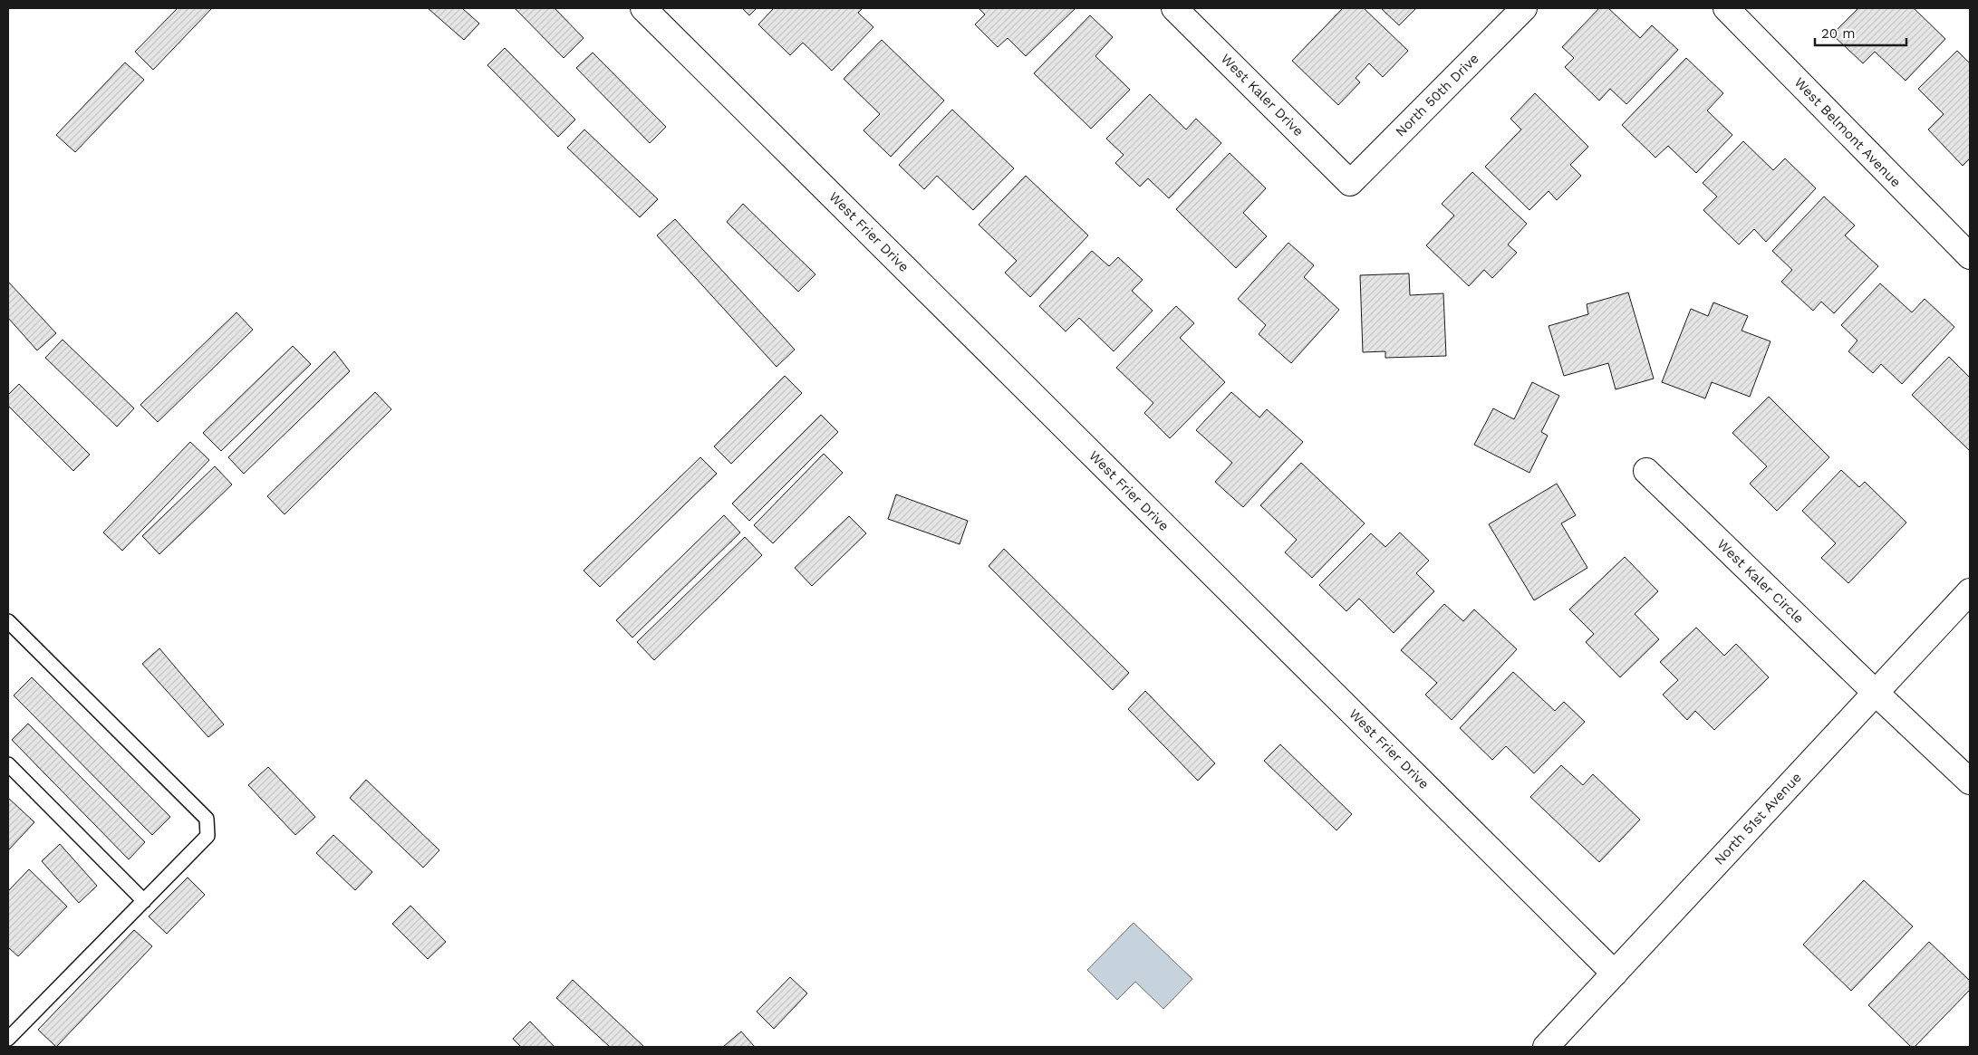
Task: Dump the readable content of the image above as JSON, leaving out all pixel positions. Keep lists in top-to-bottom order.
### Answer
{
  "streets": {
    "street": [
      "West Kaler Drive",
      "North 50th Drive",
      "West Belmont Avenue",
      "West Frier Drive",
      "West Kaler Circle",
      "North 51st Avenue"
    ]
  },
  "crossings": [
    ["West Kaler Drive", "North 50th Drive"],
    ["West Frier Drive", "North 51st Avenue"],
    ["West Kaler Circle", "North 51st Avenue"]
  ],
  "scale_bar": "20 m"
}
